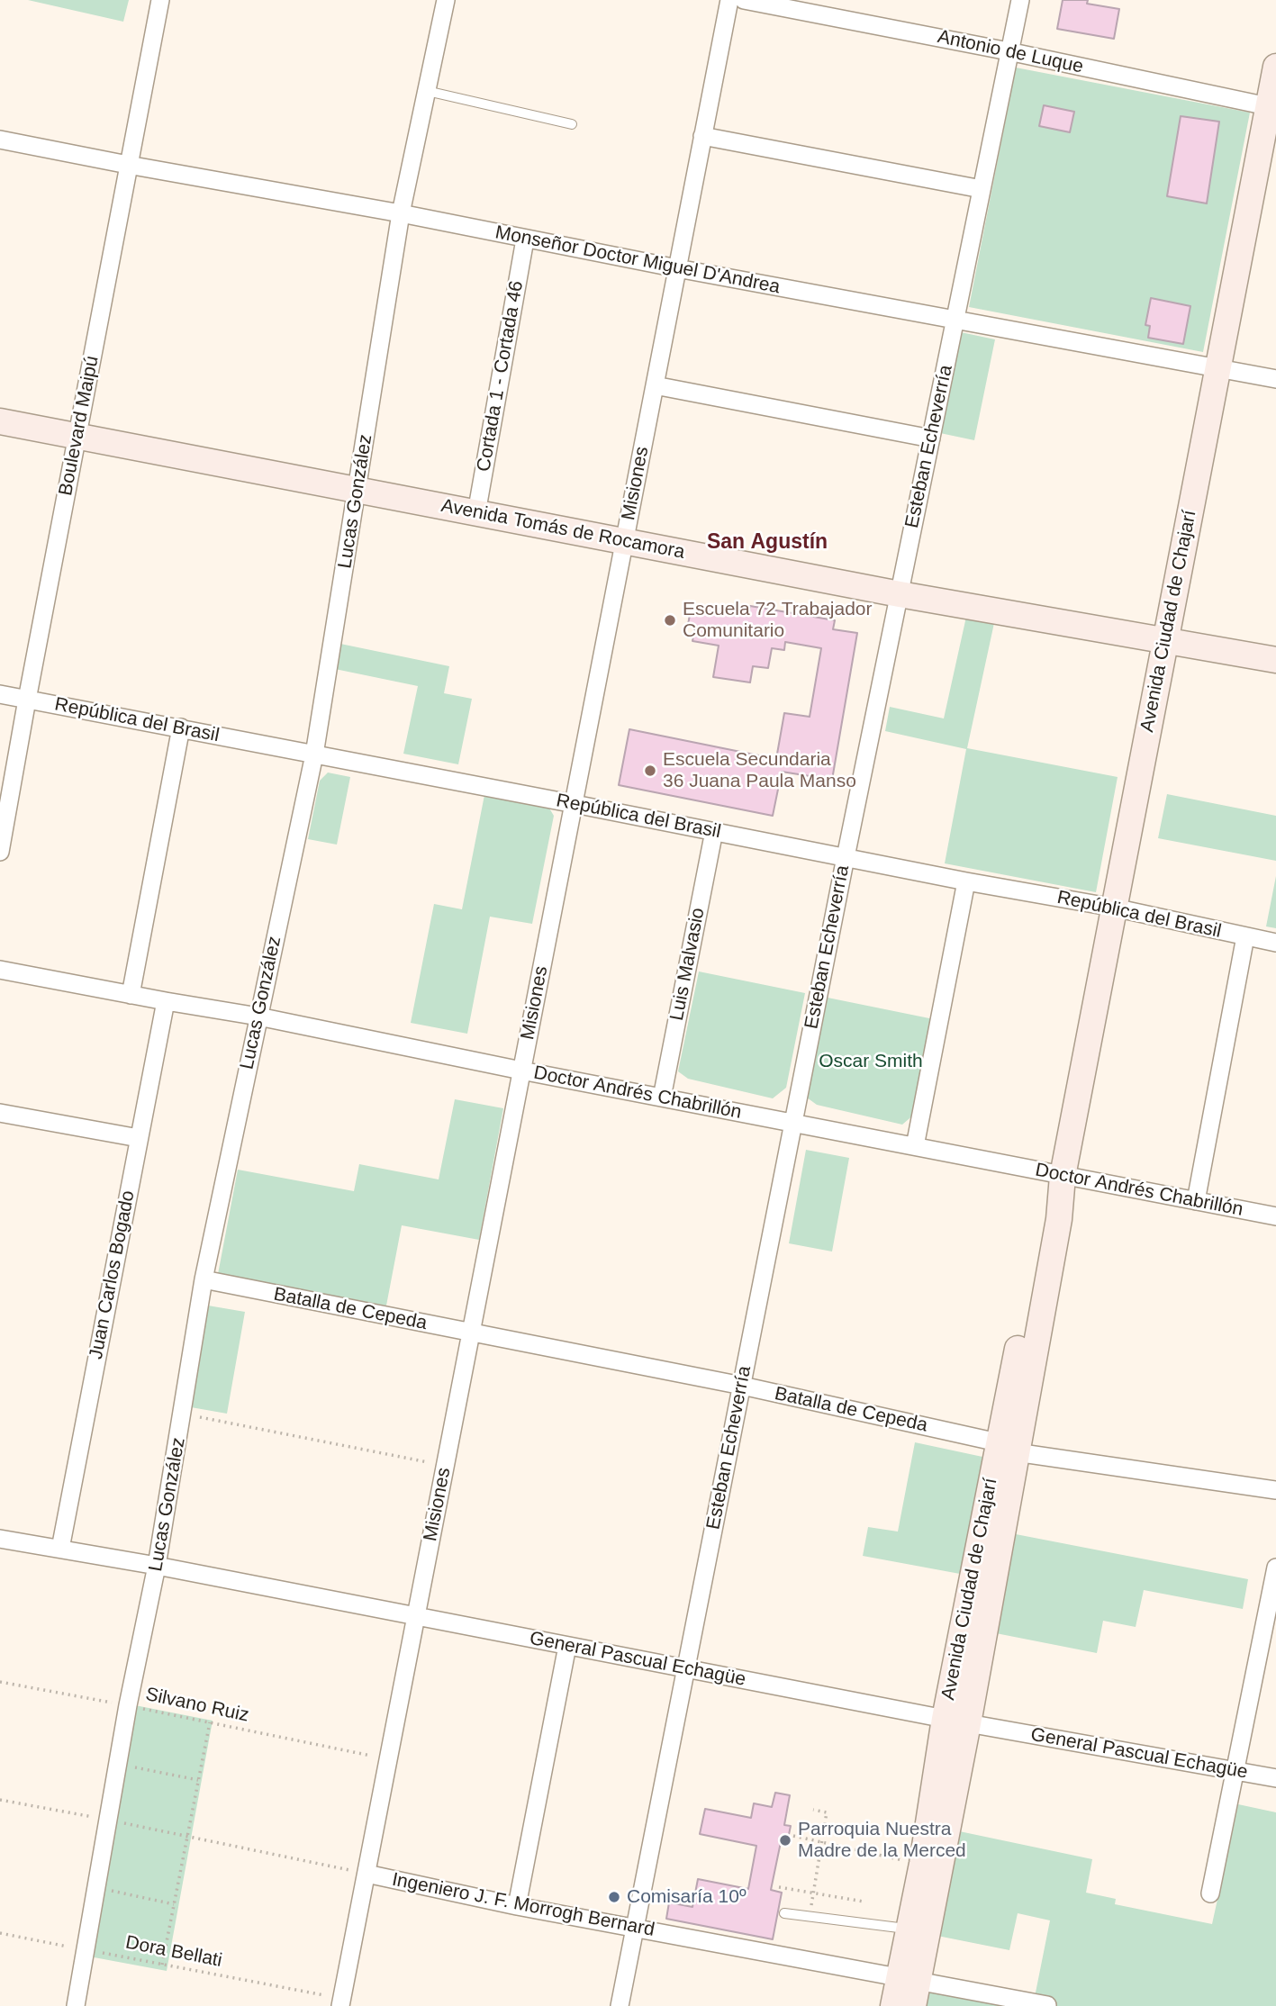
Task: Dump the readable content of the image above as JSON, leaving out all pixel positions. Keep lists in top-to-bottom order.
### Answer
{
  "streets": {
    "main road": ["Avenida Tomás de Rocamora", "Avenida Ciudad de Chajarí"],
    "street": [
      "Antonio de Luque",
      "Monseñor Doctor Miguel D'Andrea",
      "Cortada 1 - Cortada 46",
      "Boulevard Maipú",
      "Esteban Echeverría",
      "Misiones",
      "Lucas González",
      "República del Brasil",
      "Luis Malvasio",
      "Doctor Andrés Chabrillón",
      "Juan Carlos Bogado",
      "Batalla de Cepeda",
      "General Pascual Echagüe",
      "Ingeniero J. F. Morrogh Bernard"
    ],
    "path": ["Silvano Ruiz", "Dora Bellati"]
  },
  "crossings": [
    ["Antonio de Luque", "Esteban Echeverría"],
    ["Antonio de Luque", "Avenida Ciudad de Chajarí"],
    ["Monseñor Doctor Miguel D'Andrea", "Cortada 1 - Cortada 46"],
    ["Monseñor Doctor Miguel D'Andrea", "Boulevard Maipú"],
    ["Monseñor Doctor Miguel D'Andrea", "Esteban Echeverría"],
    ["Monseñor Doctor Miguel D'Andrea", "Misiones"],
    ["Monseñor Doctor Miguel D'Andrea", "Lucas González"],
    ["Monseñor Doctor Miguel D'Andrea", "Avenida Ciudad de Chajarí"],
    ["Cortada 1 - Cortada 46", "Avenida Tomás de Rocamora"],
    ["Boulevard Maipú", "Avenida Tomás de Rocamora"],
    ["Boulevard Maipú", "República del Brasil"],
    ["Esteban Echeverría", "Avenida Tomás de Rocamora"],
    ["Esteban Echeverría", "República del Brasil"],
    ["Esteban Echeverría", "Doctor Andrés Chabrillón"],
    ["Esteban Echeverría", "Batalla de Cepeda"],
    ["Esteban Echeverría", "General Pascual Echagüe"],
    ["Esteban Echeverría", "Ingeniero J. F. Morrogh Bernard"],
    ["Misiones", "Avenida Tomás de Rocamora"],
    ["Misiones", "República del Brasil"],
    ["Misiones", "Doctor Andrés Chabrillón"],
    ["Misiones", "Batalla de Cepeda"],
    ["Misiones", "General Pascual Echagüe"],
    ["Misiones", "Silvano Ruiz"],
    ["Misiones", "Ingeniero J. F. Morrogh Bernard"],
    ["Misiones", "Dora Bellati"],
    ["Lucas González", "Avenida Tomás de Rocamora"],
    ["Lucas González", "República del Brasil"],
    ["Lucas González", "Doctor Andrés Chabrillón"],
    ["Lucas González", "Batalla de Cepeda"],
    ["Lucas González", "General Pascual Echagüe"],
    ["Lucas González", "Silvano Ruiz"],
    ["Lucas González", "Ingeniero J. F. Morrogh Bernard"],
    ["Lucas González", "Dora Bellati"],
    ["Avenida Tomás de Rocamora", "Avenida Ciudad de Chajarí"],
    ["Avenida Ciudad de Chajarí", "República del Brasil"],
    ["Avenida Ciudad de Chajarí", "Doctor Andrés Chabrillón"],
    ["Avenida Ciudad de Chajarí", "Batalla de Cepeda"],
    ["Avenida Ciudad de Chajarí", "General Pascual Echagüe"],
    ["Avenida Ciudad de Chajarí", "Ingeniero J. F. Morrogh Bernard"],
    ["República del Brasil", "Luis Malvasio"],
    ["Luis Malvasio", "Doctor Andrés Chabrillón"],
    ["Doctor Andrés Chabrillón", "Juan Carlos Bogado"],
    ["Juan Carlos Bogado", "General Pascual Echagüe"]
  ],
  "districts": ["San Agustín"],
  "parks": ["Oscar Smith"],
  "places": [
    "Escuela 72 Trabajador Comunitario",
    "Escuela Secundaria 36 Juana Paula Manso",
    "Parroquia Nuestra Madre de la Merced",
    "Comisaría 10º"
  ]
}
